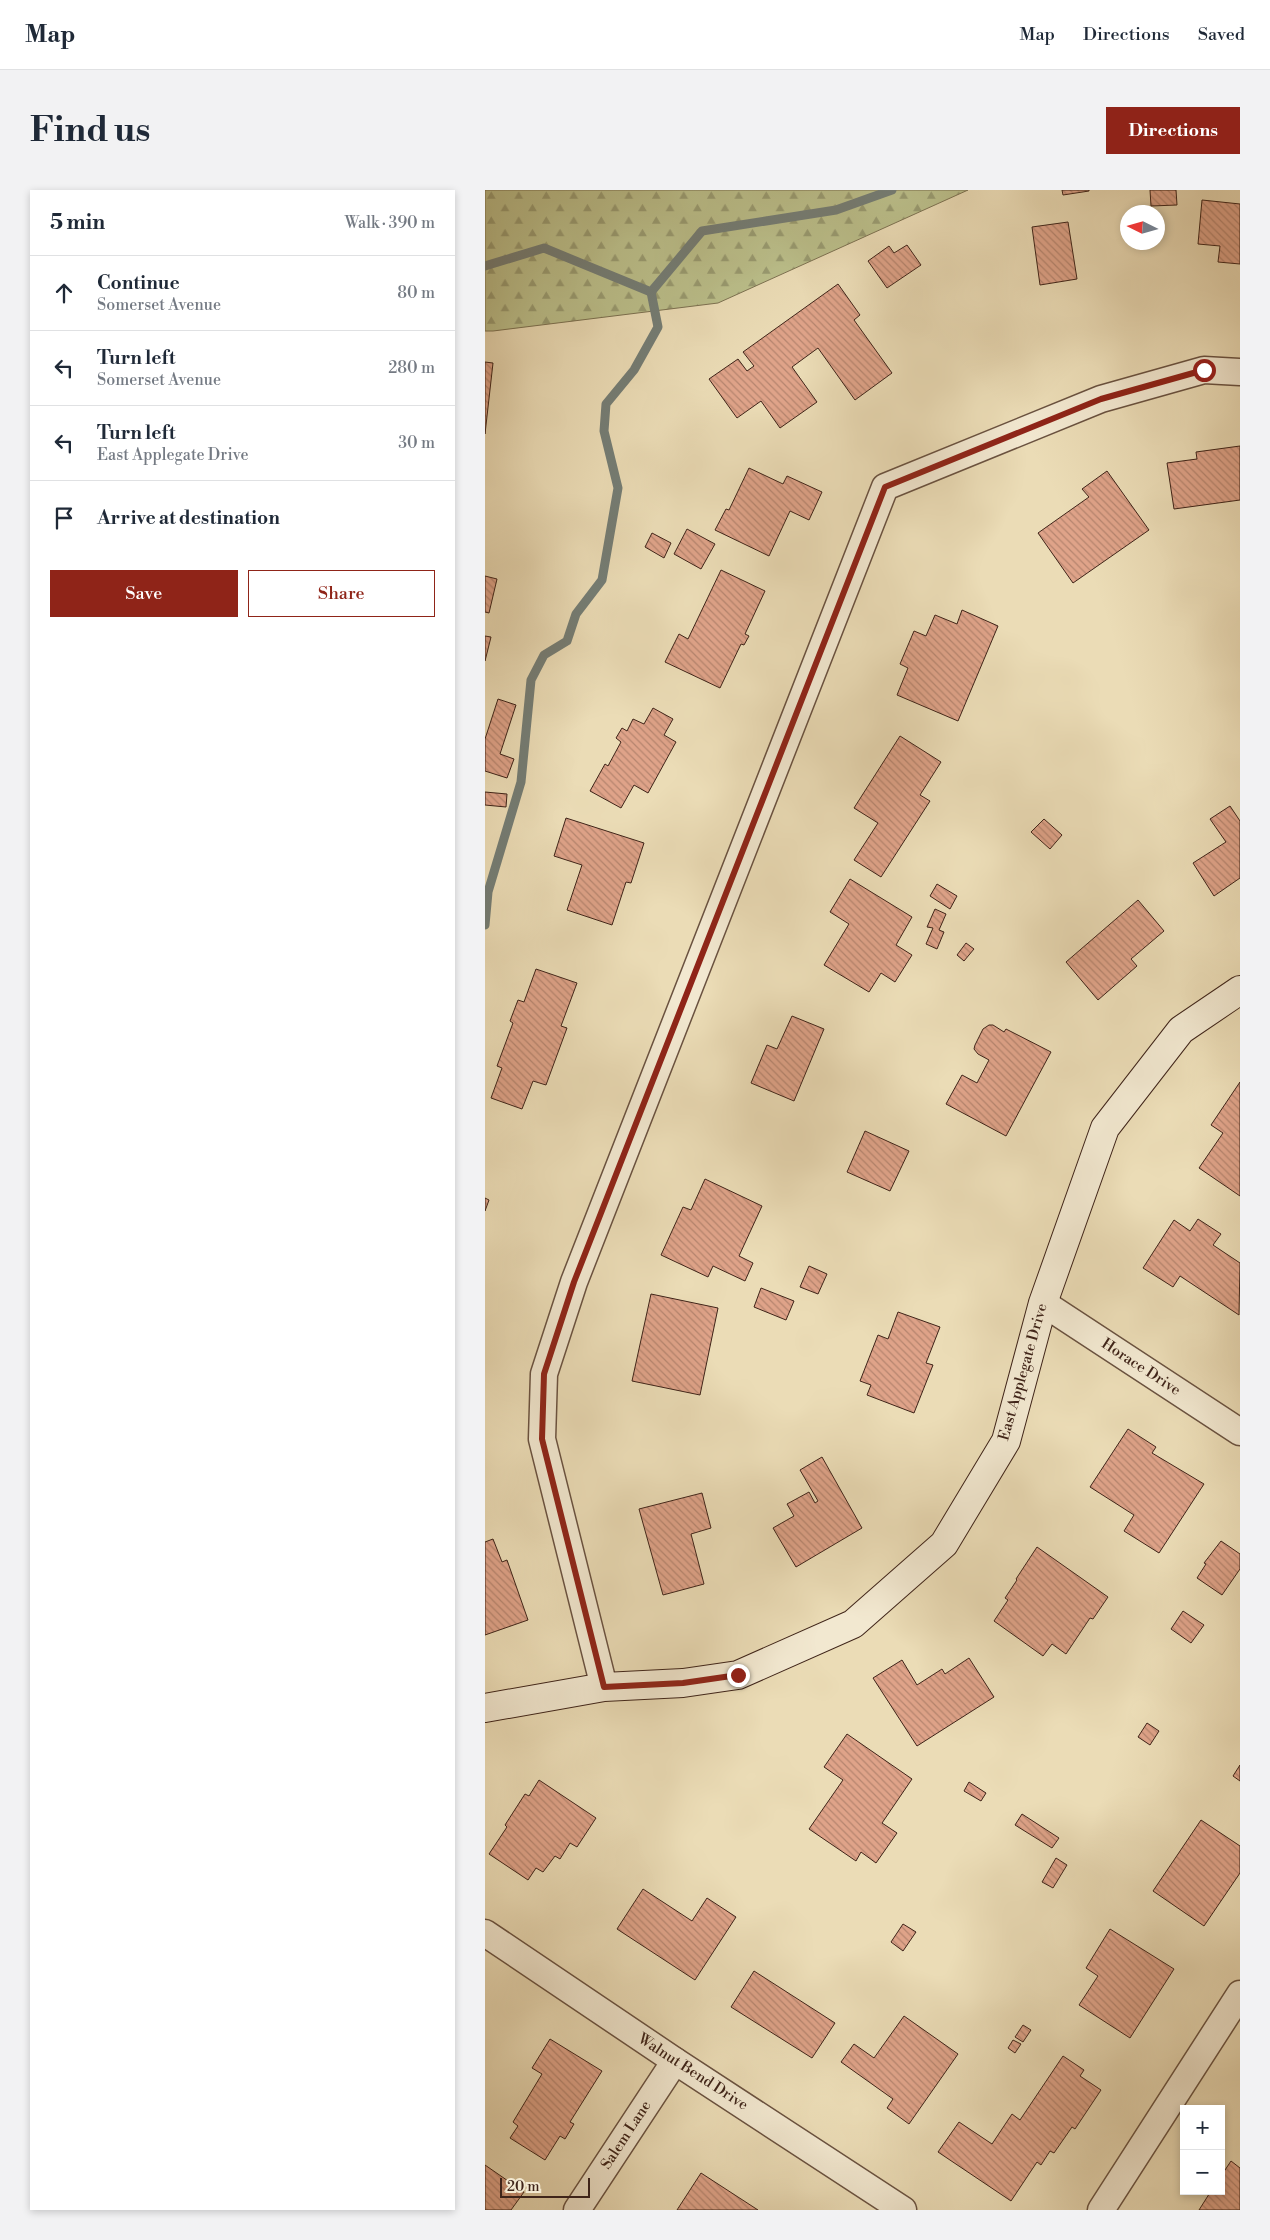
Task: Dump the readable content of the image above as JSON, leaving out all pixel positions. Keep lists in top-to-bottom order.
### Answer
{
  "streets": {
    "street": [
      "Horace Drive",
      "East Applegate Drive",
      "Walnut Bend Drive",
      "Salem Lane"
    ]
  },
  "crossings": [
    ["Horace Drive", "East Applegate Drive"],
    ["Walnut Bend Drive", "Salem Lane"]
  ],
  "scale_bar": "20 m",
  "north": "left",
  "page": {
    "header": "Map",
    "nav": ["Map", "Directions", "Saved"],
    "buttons": [
      "Directions",
      ["Save", "Share"]
    ],
    "title": "Find us",
    "heading": ["5 min", "Walk · 390 m"],
    "list": [
      ["Continue", "Somerset Avenue", "80 m"],
      ["Turn left", "Somerset Avenue", "280 m"],
      ["Turn left", "East Applegate Drive", "30 m"],
      "Arrive at destination"
    ],
    "map_buttons": ["+", "−"],
    "scale": "20 m"
  }
}
